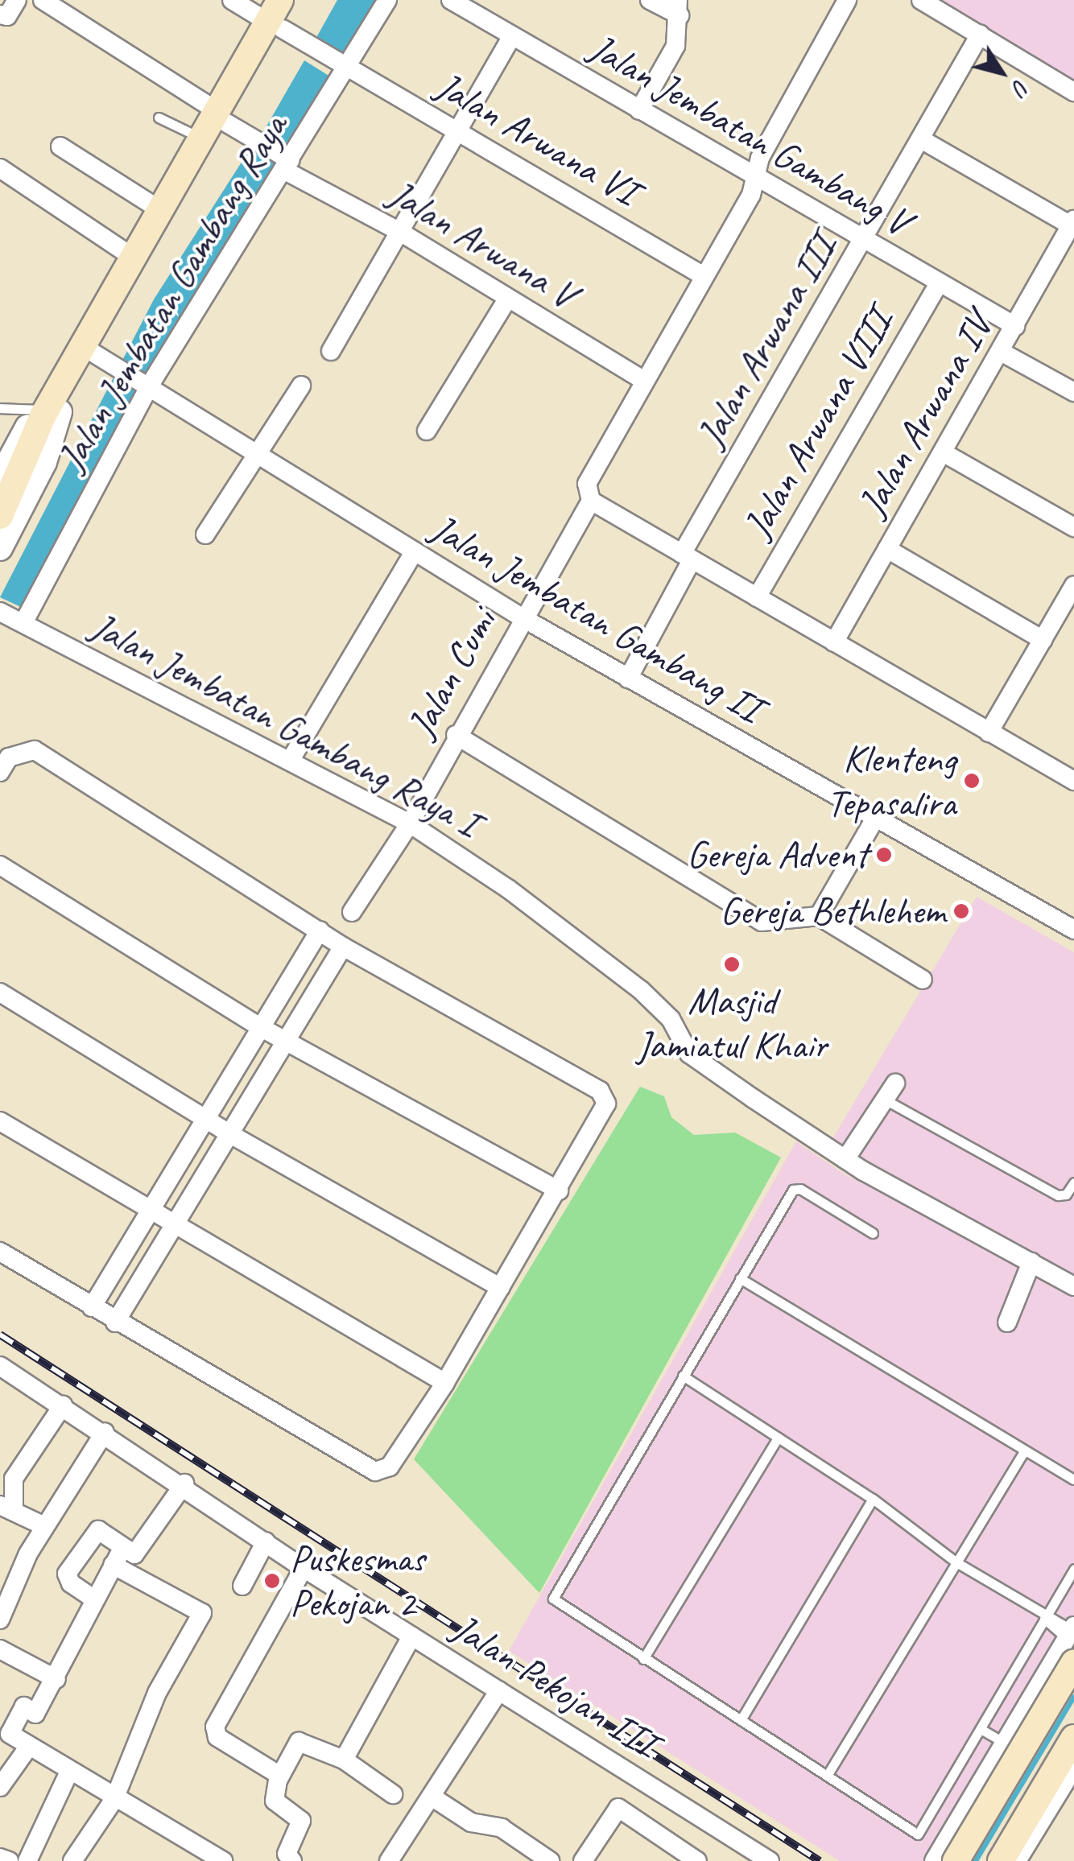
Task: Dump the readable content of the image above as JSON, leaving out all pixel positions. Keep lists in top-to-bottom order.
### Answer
{
  "streets": {
    "street": [
      "Jalan Jembatan Gambang V",
      "Jalan Arwana VI",
      "Jalan Arwana V",
      "Jalan Jembatan Gambang Raya",
      "Jalan Arwana III",
      "Jalan Arwana IV",
      "Jalan Arwana VIII",
      "Jalan Jembatan Gambang II",
      "Jalan Cumi",
      "Jalan Jembatan Gambang Raya I",
      "Jalan Pekojan III"
    ]
  },
  "crossings": [
    ["Jalan Jembatan Gambang V", "Jalan Arwana III"],
    ["Jalan Jembatan Gambang V", "Jalan Arwana IV"],
    ["Jalan Jembatan Gambang V", "Jalan Arwana VIII"],
    ["Jalan Jembatan Gambang V", "Jalan Cumi"],
    ["Jalan Arwana VI", "Jalan Jembatan Gambang Raya"],
    ["Jalan Arwana VI", "Jalan Cumi"],
    ["Jalan Arwana V", "Jalan Jembatan Gambang Raya"],
    ["Jalan Arwana V", "Jalan Cumi"],
    ["Jalan Jembatan Gambang Raya", "Jalan Jembatan Gambang II"],
    ["Jalan Jembatan Gambang Raya", "Jalan Jembatan Gambang Raya I"],
    ["Jalan Arwana III", "Jalan Jembatan Gambang II"],
    ["Jalan Jembatan Gambang II", "Jalan Cumi"],
    ["Jalan Cumi", "Jalan Jembatan Gambang Raya I"]
  ],
  "places": [
    "Klenteng Tepasalira",
    "Gereja Advent",
    "Gereja Bethlehem",
    "Masjid Jamiatul Khair",
    "Puskesmas Pekojan 2"
  ],
  "north": "bottom right"
}
